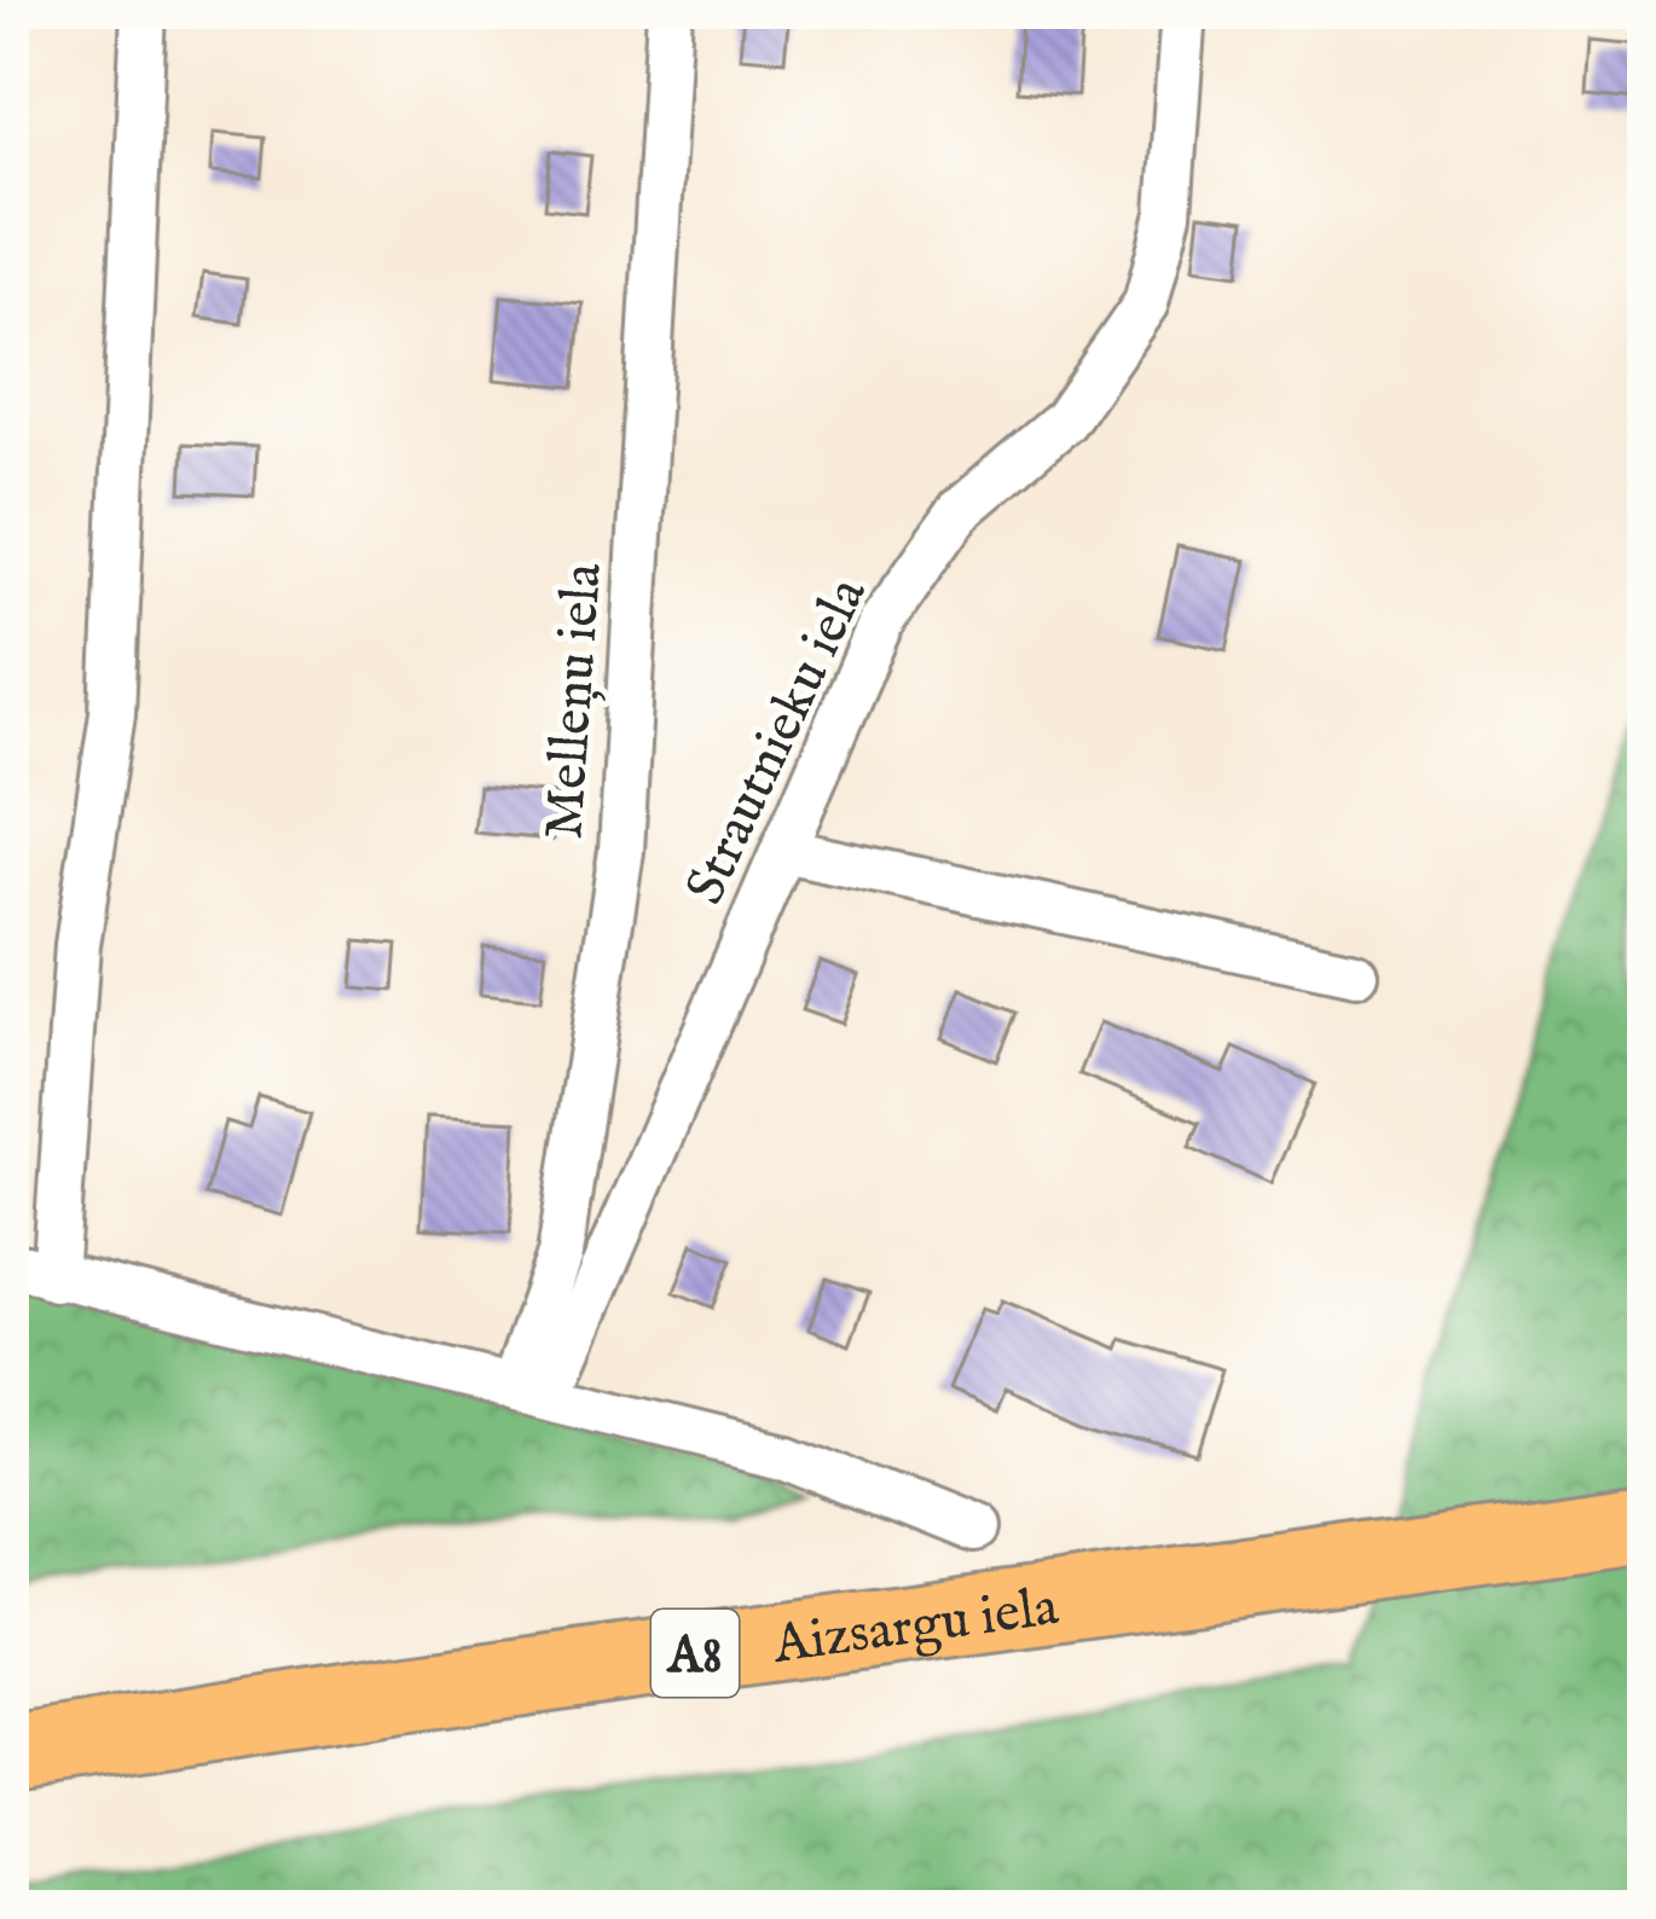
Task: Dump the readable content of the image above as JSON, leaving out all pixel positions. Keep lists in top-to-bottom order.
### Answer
{
  "streets": {
    "highway": ["Aizsargu iela", "A8"],
    "street": ["Melleņu iela", "Strautnieku iela"]
  },
  "crossings": [
    ["Melleņu iela", "Strautnieku iela"]
  ]
}
